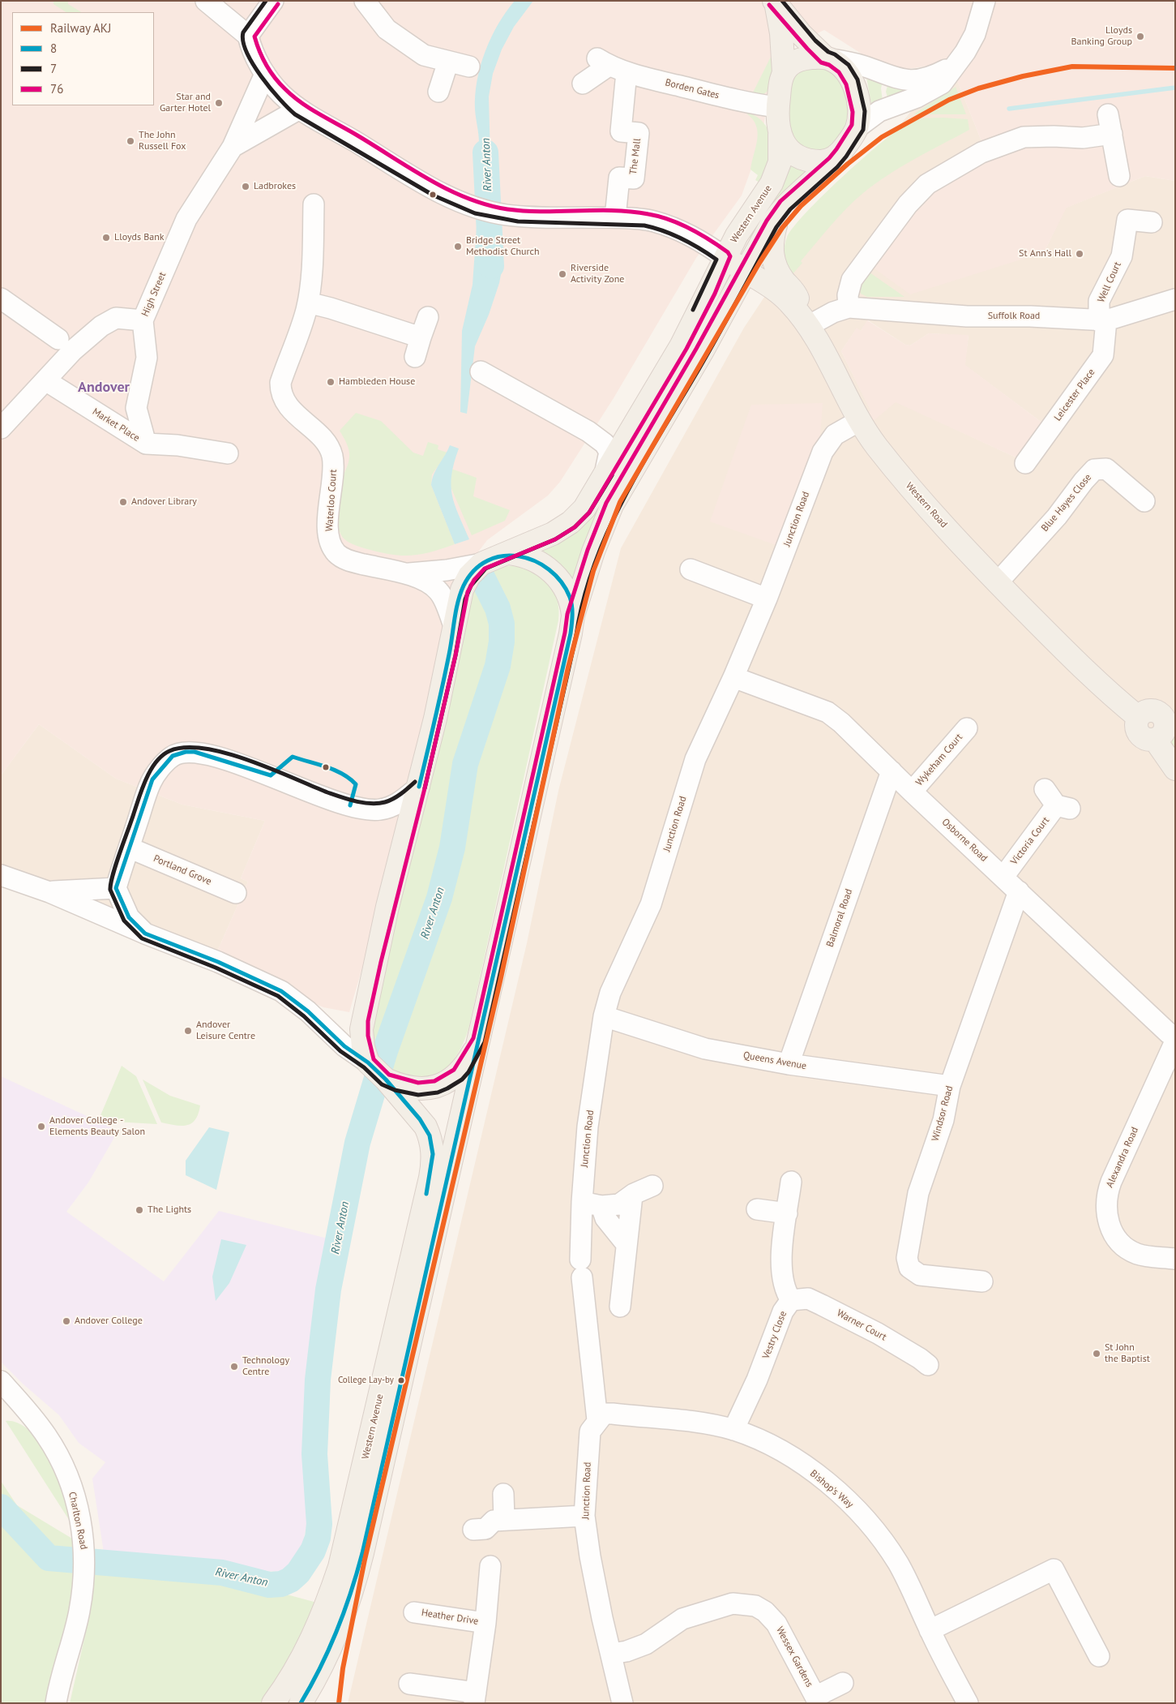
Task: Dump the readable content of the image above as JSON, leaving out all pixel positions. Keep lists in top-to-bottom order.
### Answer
{
  "streets": {
    "main road": ["Western Avenue", "Western Road"],
    "street": [
      "Borden Gates",
      "The Mall",
      "Well Court",
      "High Street",
      "Suffolk Road",
      "Leicester Place",
      "Market Place",
      "Waterloo Court",
      "Blue Hayes Close",
      "Junction Road",
      "Wykeham Court",
      "Osborne Road",
      "Victoria Court",
      "Portland Grove",
      "Balmoral Road",
      "Queens Avenue",
      "Windsor Road",
      "Alexandra Road",
      "Warner Court",
      "Vestry Close",
      "Bishop's Way",
      "Charlton Road",
      "Heather Drive",
      "Wessex Gardens"
    ]
  },
  "crossings": [
    ["Borden Gates", "The Mall"],
    ["Borden Gates", "Western Avenue"],
    ["Western Avenue", "Waterloo Court"],
    ["Western Avenue", "Western Road"],
    ["Well Court", "Suffolk Road"],
    ["Well Court", "Leicester Place"],
    ["High Street", "Market Place"],
    ["Suffolk Road", "Leicester Place"],
    ["Suffolk Road", "Western Road"],
    ["Blue Hayes Close", "Western Road"],
    ["Western Road", "Junction Road"],
    ["Junction Road", "Osborne Road"],
    ["Junction Road", "Queens Avenue"],
    ["Junction Road", "Bishop's Way"],
    ["Junction Road", "Wessex Gardens"],
    ["Wykeham Court", "Osborne Road"],
    ["Osborne Road", "Victoria Court"],
    ["Osborne Road", "Balmoral Road"],
    ["Osborne Road", "Windsor Road"],
    ["Balmoral Road", "Queens Avenue"],
    ["Queens Avenue", "Windsor Road"],
    ["Warner Court", "Vestry Close"],
    ["Vestry Close", "Bishop's Way"]
  ],
  "districts": ["Andover"],
  "water": ["River Anton"],
  "places": [
    "Lloyds Banking Group",
    "Star and Garter Hotel",
    "The John Russell Fox",
    "Ladbrokes",
    "Lloyds Bank",
    "Bridge Street Methodist Church",
    "St Ann's Hall",
    "Riverside Activity Zone",
    "Hambleden House",
    "Andover Library",
    "Andover Leisure Centre",
    "Andover College - Elements Beauty Salon",
    "The Lights",
    "Andover College",
    "St John the Baptist",
    "Technology Centre",
    "College Lay-by"
  ],
  "lines": [
    "transit line 7",
    "transit line 76",
    "rail line AKJ",
    "transit line 8"
  ],
  "legend": [
    "Railway AKJ",
    "8",
    "7",
    "76"
  ]
}
